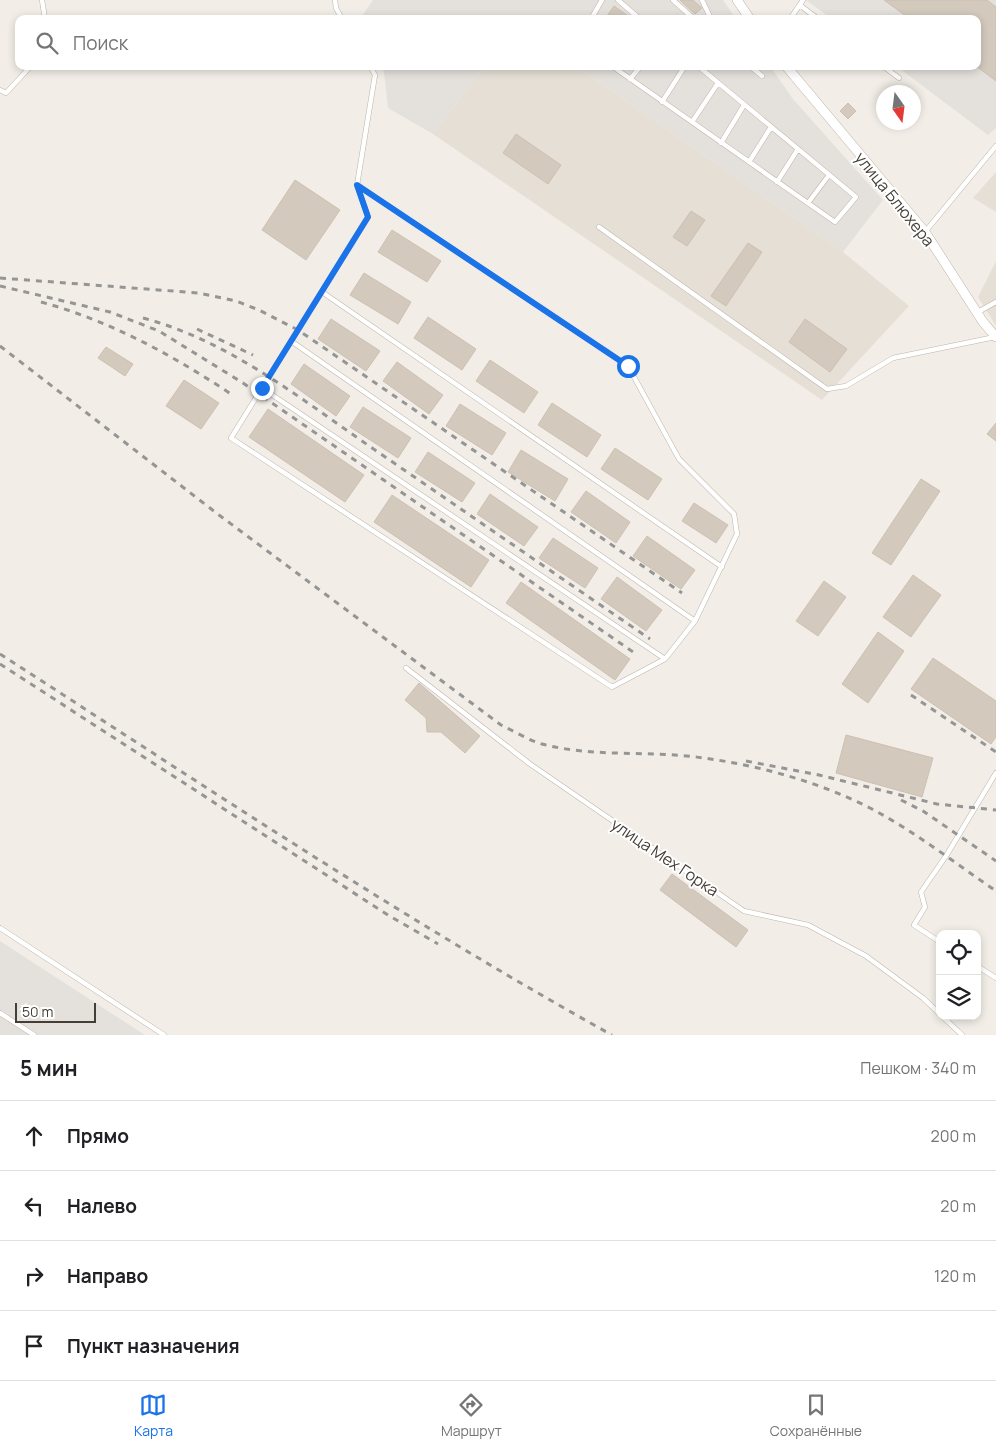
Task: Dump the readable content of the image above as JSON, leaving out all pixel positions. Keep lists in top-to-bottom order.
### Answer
{
  "streets": {
    "street": ["улица Блюхера"],
    "lane": ["улица Мех Горка"]
  },
  "scale_bar": "50 m",
  "north": "bottom",
  "page": {
    "search": "Поиск",
    "scale": "50 m",
    "heading": ["5 мин", "Пешком · 340 m"],
    "list": [
      ["Прямо", "200 m"],
      ["Налево", "20 m"],
      ["Направо", "120 m"],
      "Пункт назначения"
    ],
    "nav": ["Карта", "Маршрут", "Сохранённые"]
  }
}
